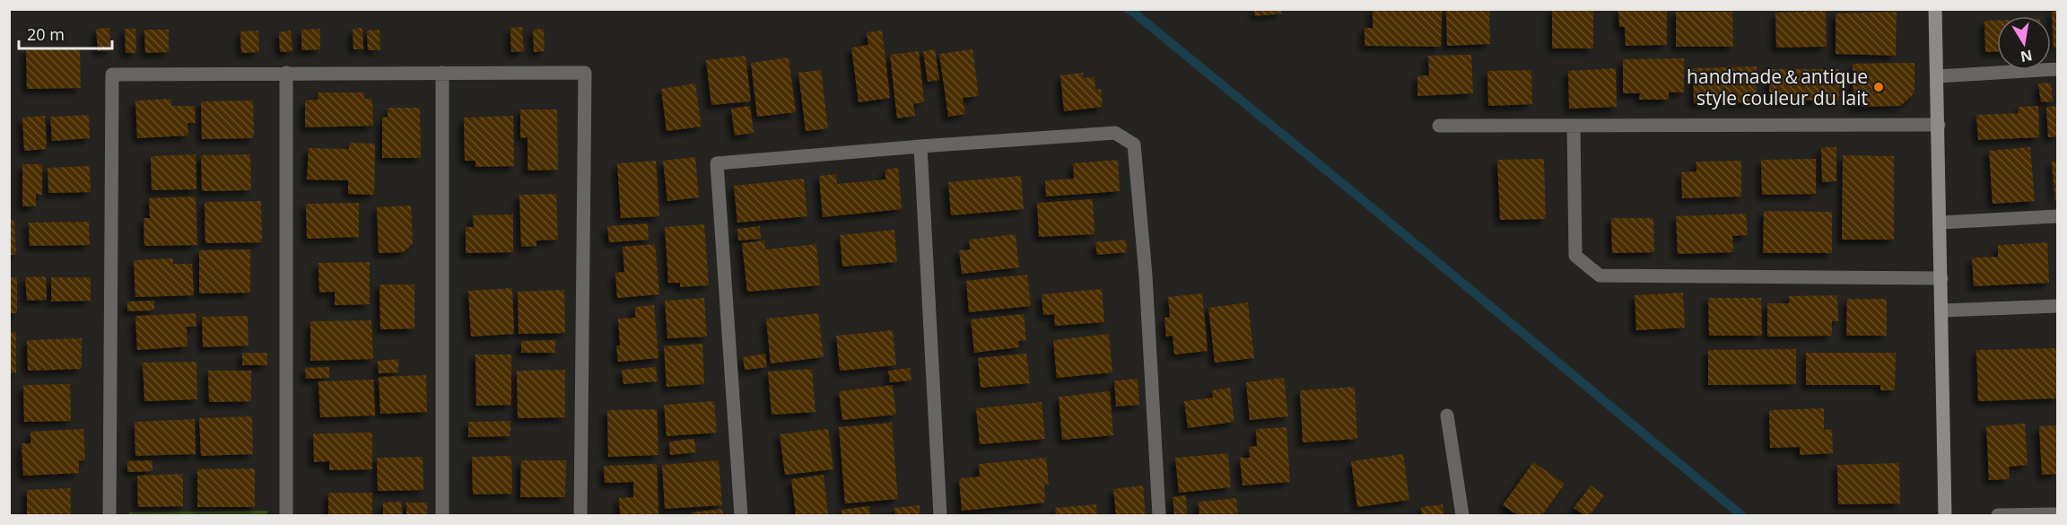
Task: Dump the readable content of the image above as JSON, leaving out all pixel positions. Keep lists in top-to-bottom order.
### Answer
{
  "places": ["handmade＆antique style couleur du lait"],
  "scale_bar": "20 m",
  "north": "bottom"
}
